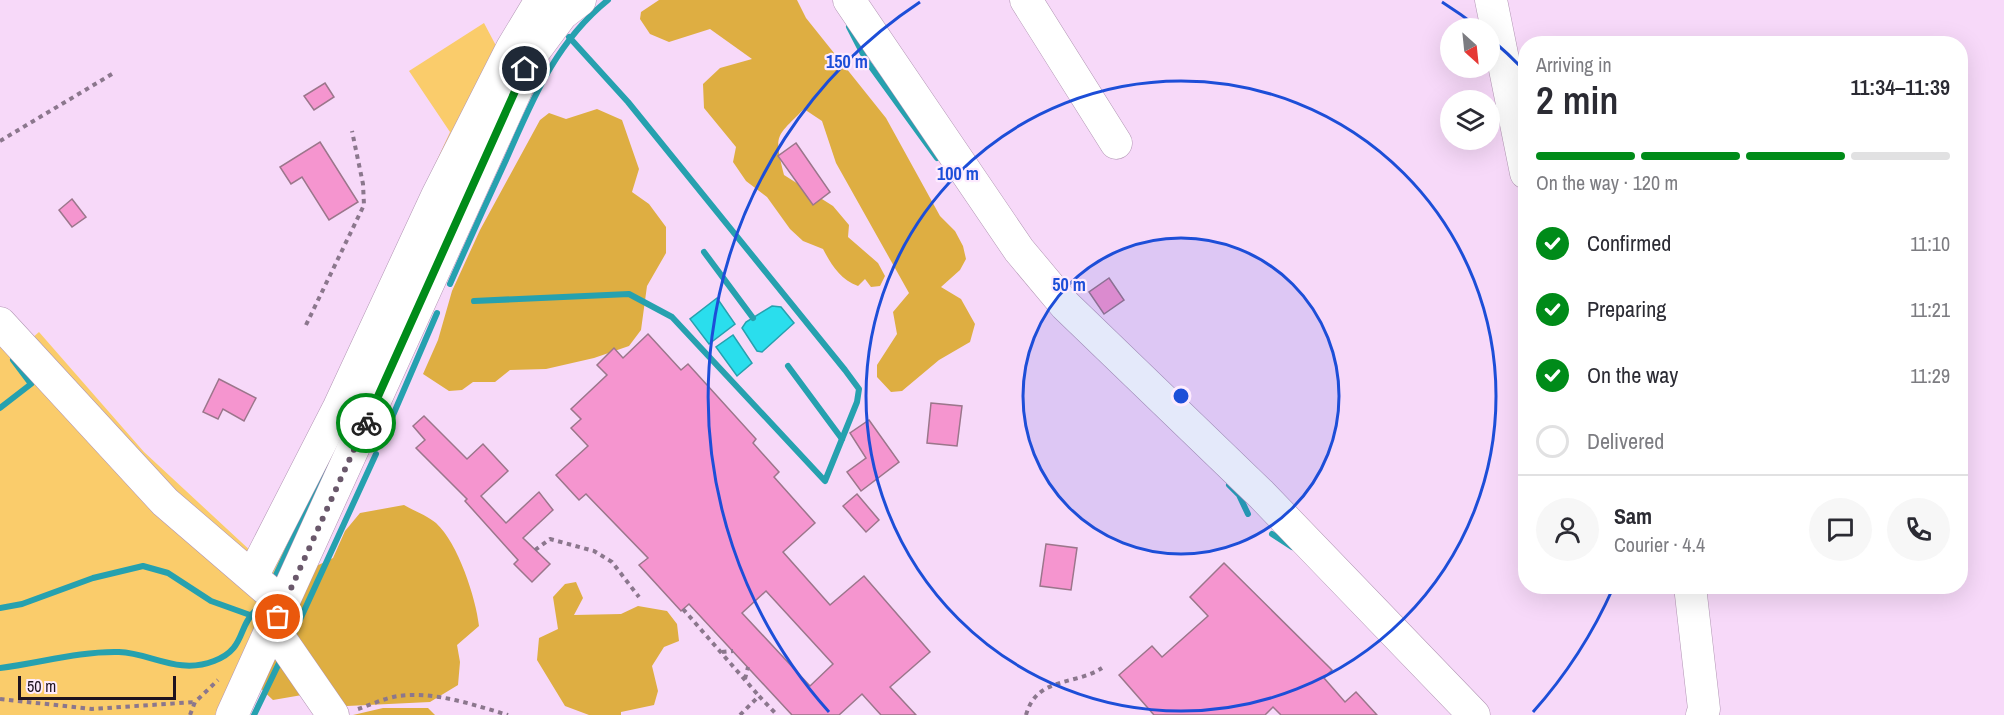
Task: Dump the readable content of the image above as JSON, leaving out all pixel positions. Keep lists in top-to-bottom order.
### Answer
{
  "scale_bar": "50 m",
  "north": "bottom right",
  "page": {
    "heading": ["2 min", "Arriving in", "11:34–11:39"],
    "panel": ["Sam", "Courier · 4.4"],
    "bar": "On the way · 120 m",
    "list": [
      ["Confirmed", "11:10"],
      ["Preparing", "11:21"],
      ["On the way", "11:29"],
      "Delivered"
    ],
    "scale": "50 m"
  },
  "rings": ["150 m", "100 m", "50 m"]
}
